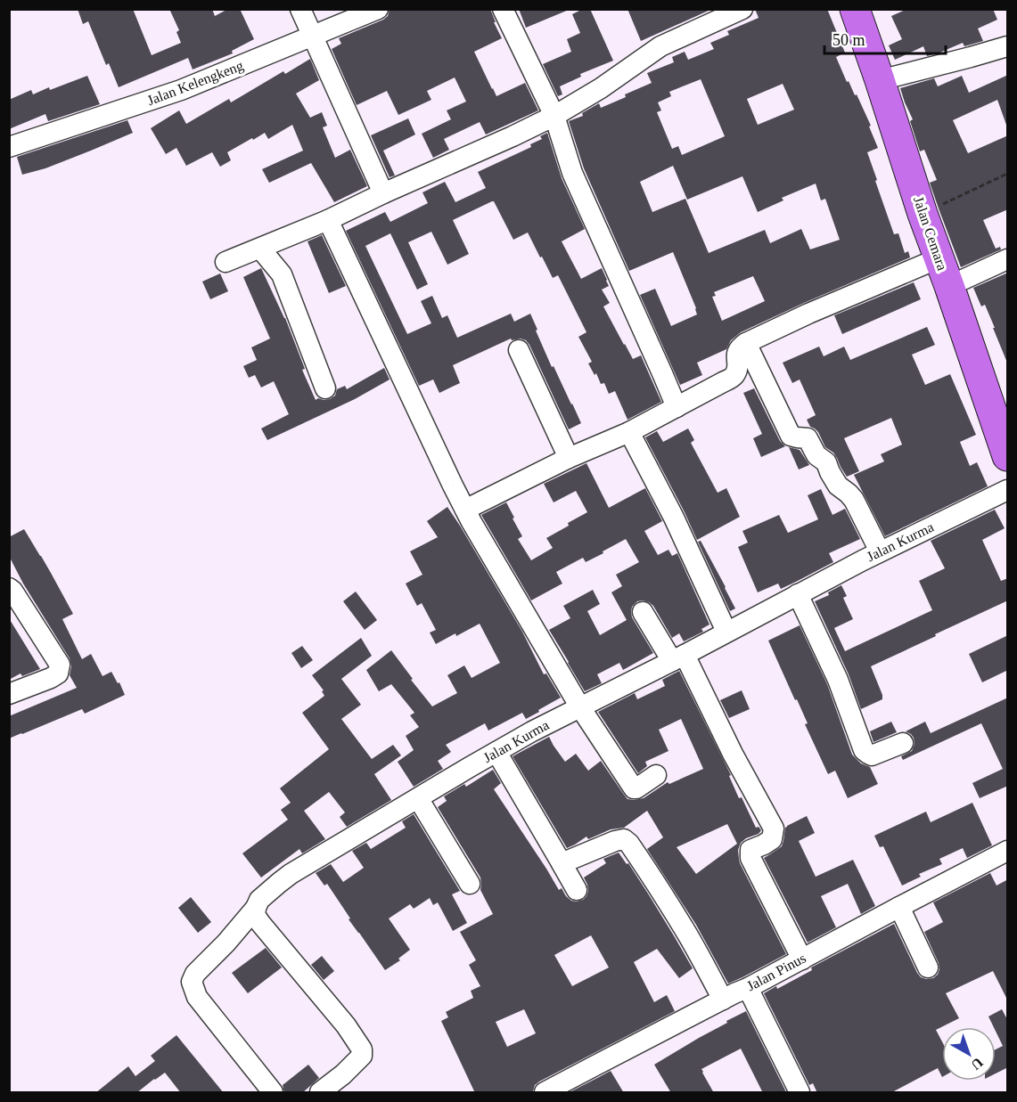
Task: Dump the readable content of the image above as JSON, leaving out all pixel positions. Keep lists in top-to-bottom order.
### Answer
{
  "streets": {
    "main road": ["Jalan Cemara"],
    "street": ["Jalan Kelengkeng", "Jalan Kurma", "Jalan Pinus"]
  },
  "scale_bar": "50 m",
  "north": "bottom right"
}
